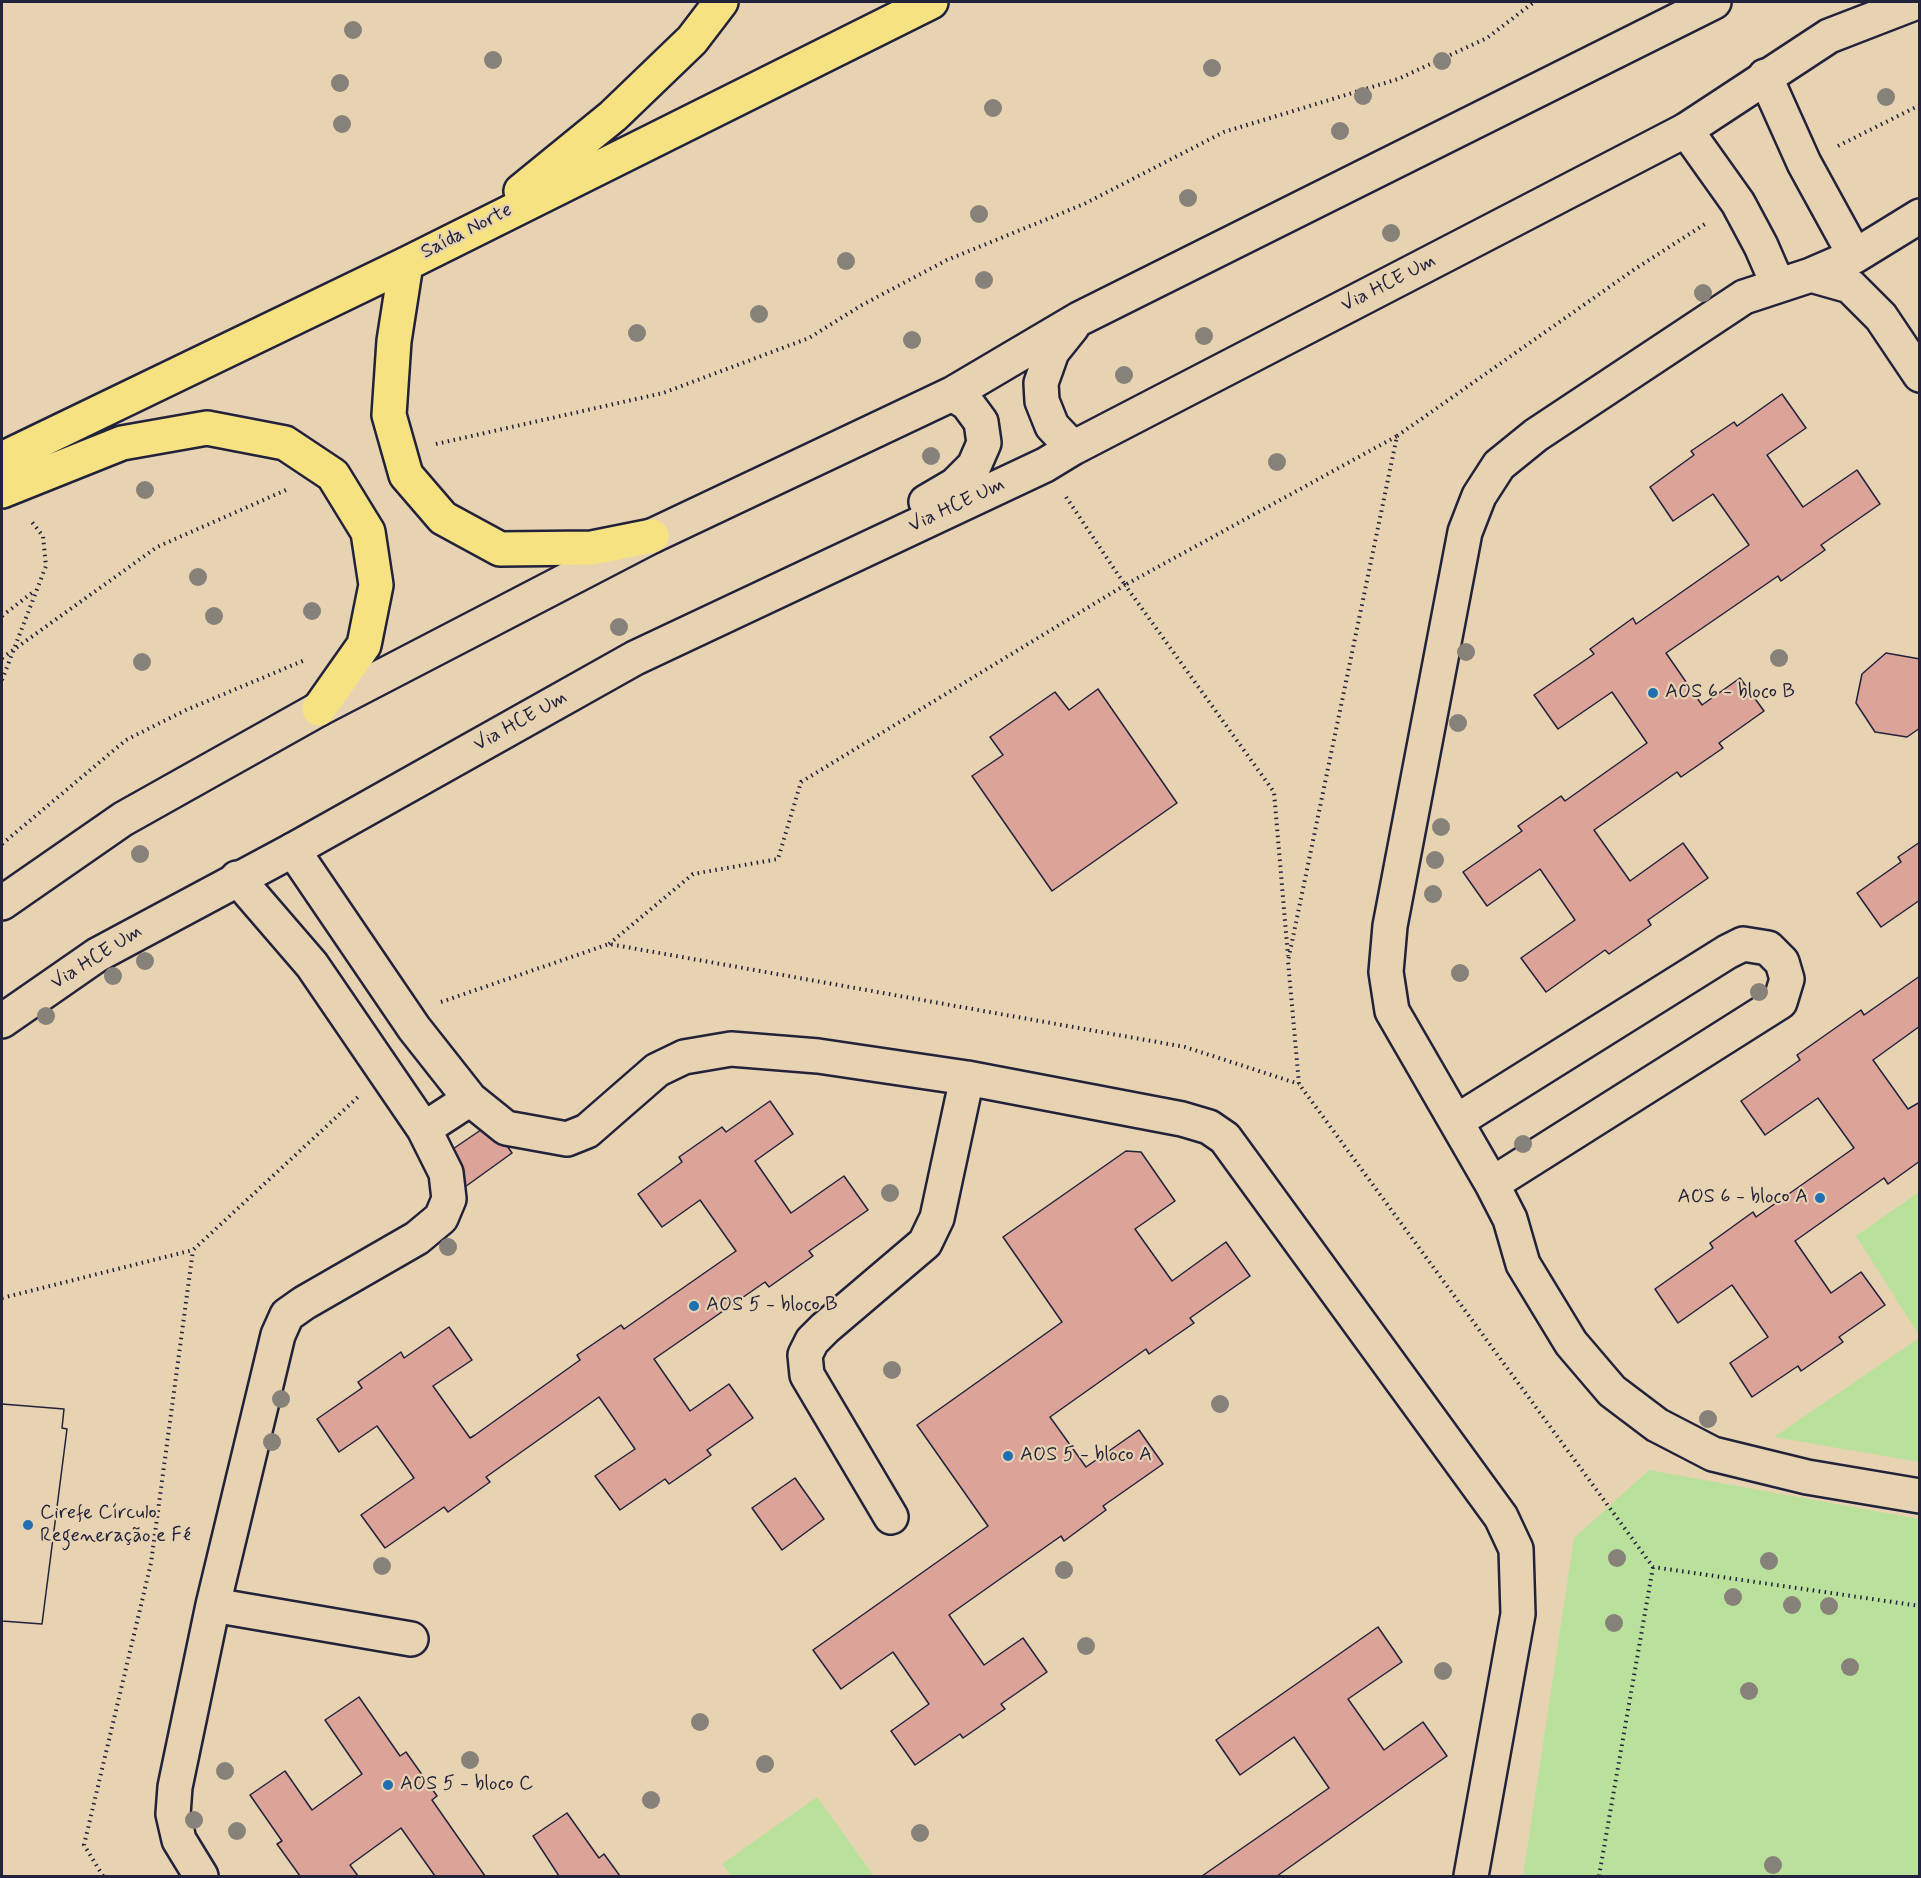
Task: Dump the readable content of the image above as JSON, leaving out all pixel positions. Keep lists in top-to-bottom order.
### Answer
{
  "streets": {
    "main road": ["Saída Norte"],
    "street": ["Via HCE Um"]
  },
  "places": [
    "AOS 6 - bloco B",
    "AOS 6 - bloco A",
    "AOS 5 - bloco B",
    "AOS 5 - bloco A",
    "Cirefe Círculo Regeneração e Fé",
    "AOS 5 - bloco C"
  ]
}
